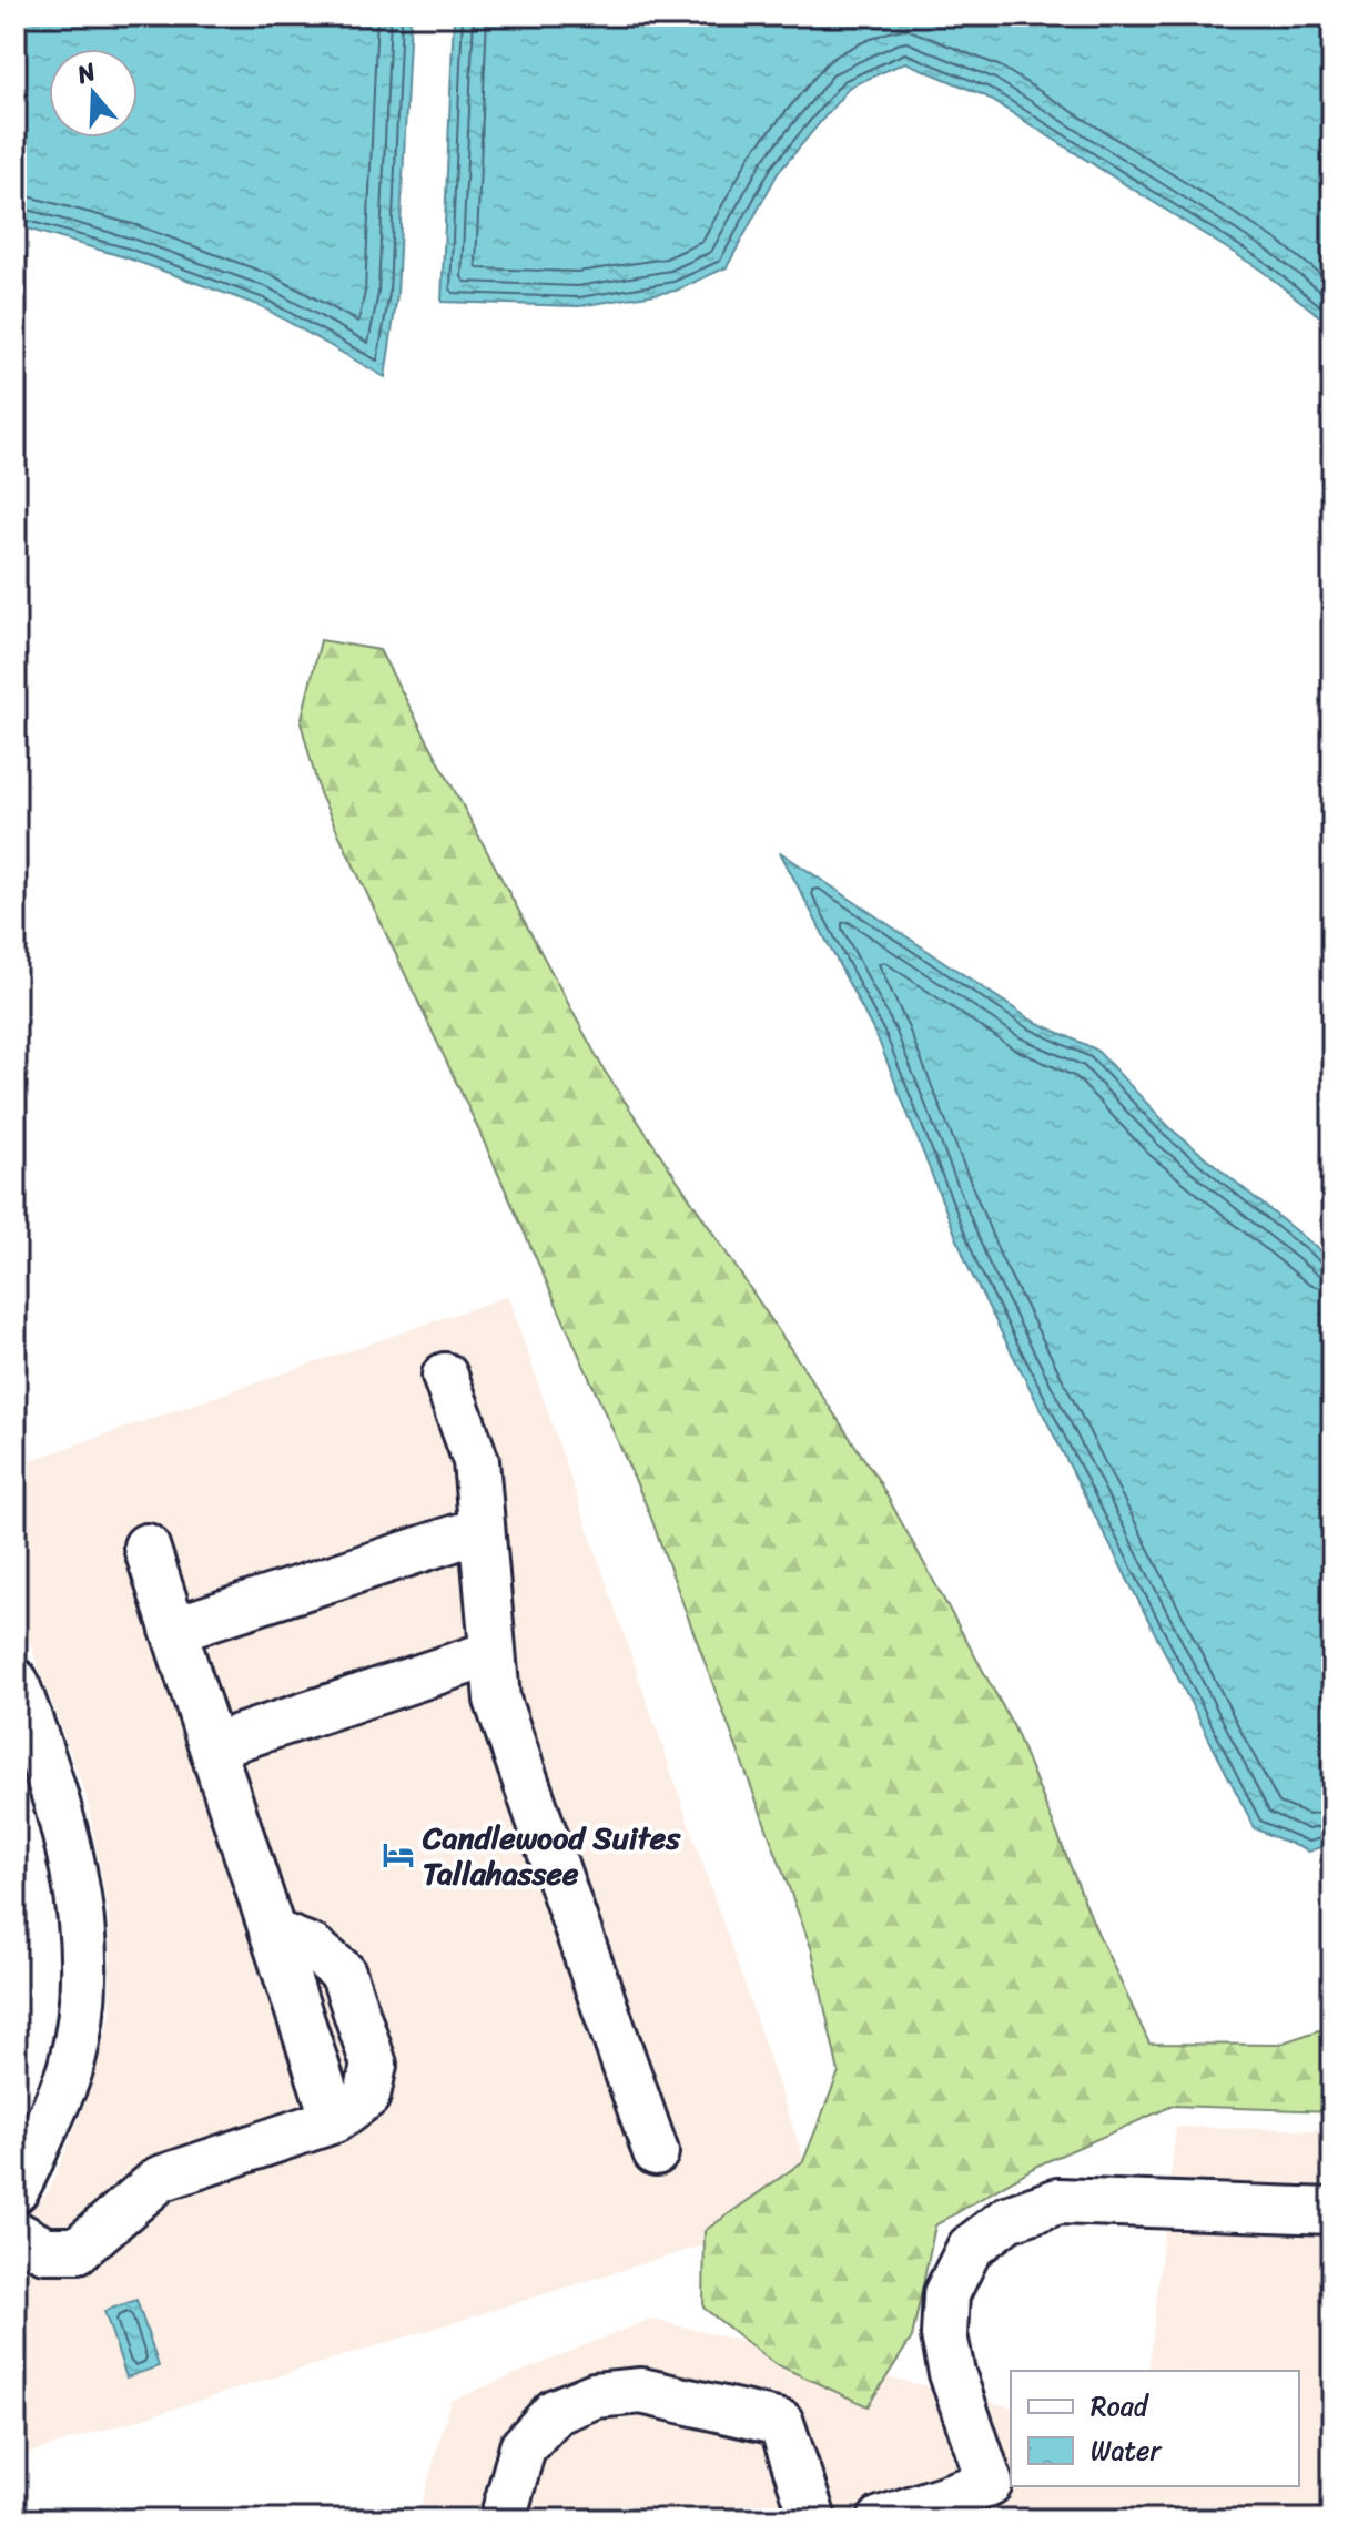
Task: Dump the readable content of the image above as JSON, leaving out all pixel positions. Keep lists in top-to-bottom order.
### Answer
{
  "places": {
    "hotel": ["Candlewood Suites Tallahassee"]
  },
  "legend": ["Road", "Water"],
  "north": "top"
}
